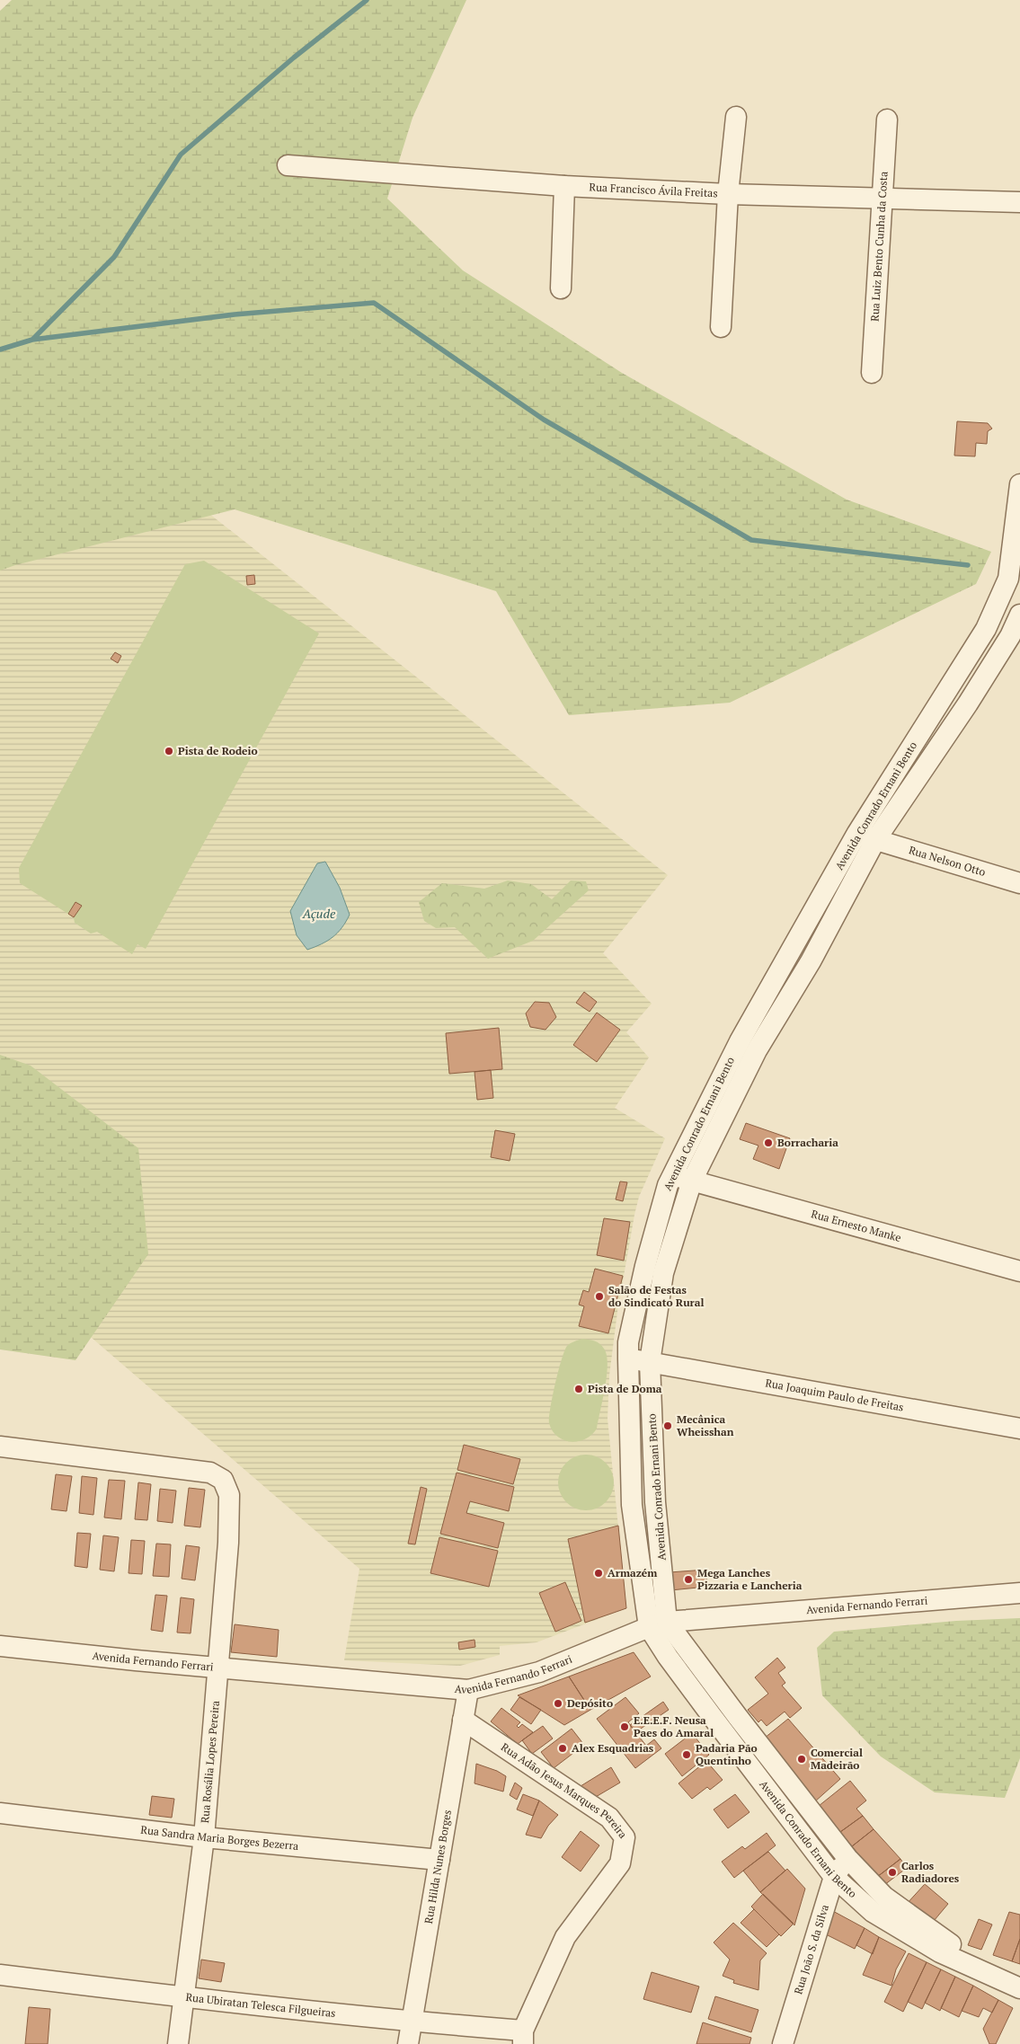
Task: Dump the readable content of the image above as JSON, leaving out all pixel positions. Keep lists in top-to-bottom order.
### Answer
{
  "streets": {
    "street": [
      "Rua Francisco Ávila Freitas",
      "Rua Luiz Bento Cunha da Costa",
      "Avenida Conrado Ernani Bento",
      "Rua Nelson Otto",
      "Rua Ernesto Manke",
      "Rua Joaquim Paulo de Freitas",
      "Avenida Fernando Ferrari",
      "Rua Rosália Lopes Pereira",
      "Rua Adão Jesus Marques Pereira",
      "Rua Sandra Maria Borges Bezerra",
      "Rua Hilda Nunes Borges",
      "Rua João S. da Silva",
      "Rua Ubiratan Telesca Filgueiras"
    ]
  },
  "crossings": [
    ["Rua Francisco Ávila Freitas", "Rua Luiz Bento Cunha da Costa"],
    ["Avenida Conrado Ernani Bento", "Rua Nelson Otto"],
    ["Avenida Conrado Ernani Bento", "Rua Ernesto Manke"],
    ["Avenida Conrado Ernani Bento", "Rua Joaquim Paulo de Freitas"],
    ["Avenida Conrado Ernani Bento", "Avenida Fernando Ferrari"],
    ["Avenida Conrado Ernani Bento", "Rua João S. da Silva"],
    ["Avenida Fernando Ferrari", "Rua Rosália Lopes Pereira"],
    ["Avenida Fernando Ferrari", "Rua Hilda Nunes Borges"],
    ["Rua Rosália Lopes Pereira", "Rua Sandra Maria Borges Bezerra"],
    ["Rua Rosália Lopes Pereira", "Rua Ubiratan Telesca Filgueiras"],
    ["Rua Adão Jesus Marques Pereira", "Rua Hilda Nunes Borges"],
    ["Rua Adão Jesus Marques Pereira", "Rua Ubiratan Telesca Filgueiras"],
    ["Rua Sandra Maria Borges Bezerra", "Rua Hilda Nunes Borges"],
    ["Rua Hilda Nunes Borges", "Rua Ubiratan Telesca Filgueiras"]
  ],
  "water": ["Açude"],
  "places": [
    "Pista de Rodeio",
    "Borracharia",
    "Salão de Festas do Sindicato Rural",
    "Pista de Doma",
    "Mecânica Wheisshan",
    "Armazém",
    "Mega Lanches Pizzaria e Lancheria",
    "Depósito",
    "E.E.E.F. Neusa Paes do Amaral",
    "Alex Esquadrias",
    "Padaria Pão Quentinho",
    "Comercial Madeirão",
    "Carlos Radiadores"
  ]
}
